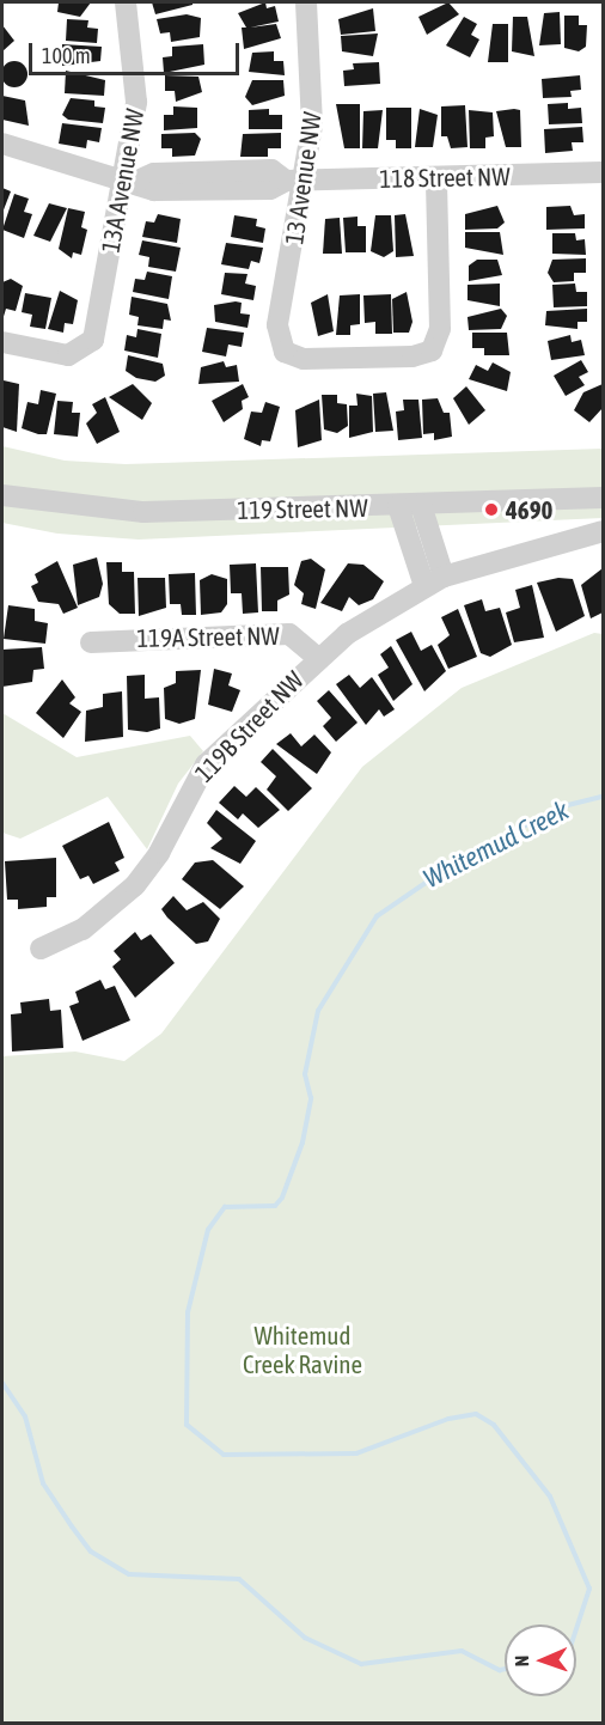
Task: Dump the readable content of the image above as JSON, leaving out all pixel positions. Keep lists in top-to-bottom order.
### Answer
{
  "streets": {
    "street": [
      "118 Street NW",
      "13 Avenue NW",
      "13A Avenue NW",
      "119 Street NW",
      "119A Street NW",
      "119B Street NW"
    ]
  },
  "crossings": [
    ["118 Street NW", "13 Avenue NW"],
    ["118 Street NW", "13A Avenue NW"],
    ["119A Street NW", "119B Street NW"]
  ],
  "water": ["Whitemud Creek"],
  "parks": ["Whitemud Creek Ravine"],
  "places": ["4690"],
  "scale_bar": "100 m",
  "north": "left"
}
